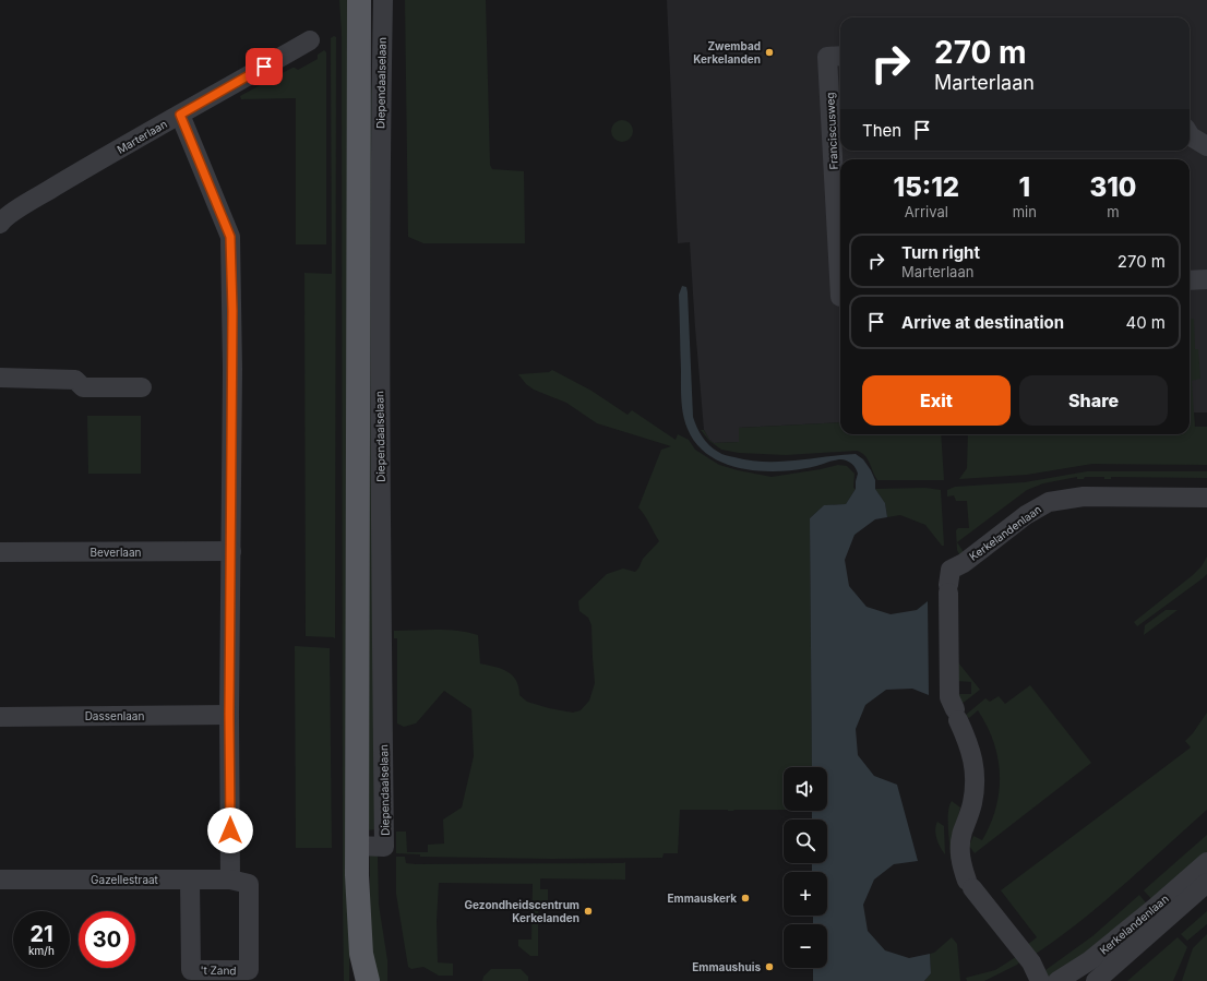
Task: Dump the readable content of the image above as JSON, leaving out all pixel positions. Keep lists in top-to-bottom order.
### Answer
{
  "streets": {
    "main road": ["Diependaalselaan"],
    "street": [
      "Franciscusweg",
      "Marterlaan",
      "Kerkelandenlaan",
      "Beverlaan",
      "Dassenlaan",
      "Gazellestraat",
      "'t Zand"
    ]
  },
  "crossings": [
    ["Gazellestraat", "'t Zand"]
  ],
  "places": [
    "Zwembad Kerkelanden",
    "Emmauskerk",
    "Gezondheidscentrum Kerkelanden",
    "Emmaushuis"
  ],
  "page": {
    "turn": ["270 m", "Marterlaan"],
    "then": "Then",
    "eta": [
      "15:12",
      "Arrival",
      "1",
      "min",
      "310",
      "m"
    ],
    "list": [
      {
        "name": "Turn right",
        "note": "Marterlaan",
        "value": "270 m"
      },
      {
        "name": "Arrive at destination",
        "value": "40 m"
      }
    ],
    "buttons": ["Exit", "Share"],
    "map_buttons": ["+", "−"],
    "speed": "21 km/h",
    "limit": "30"
  }
}
